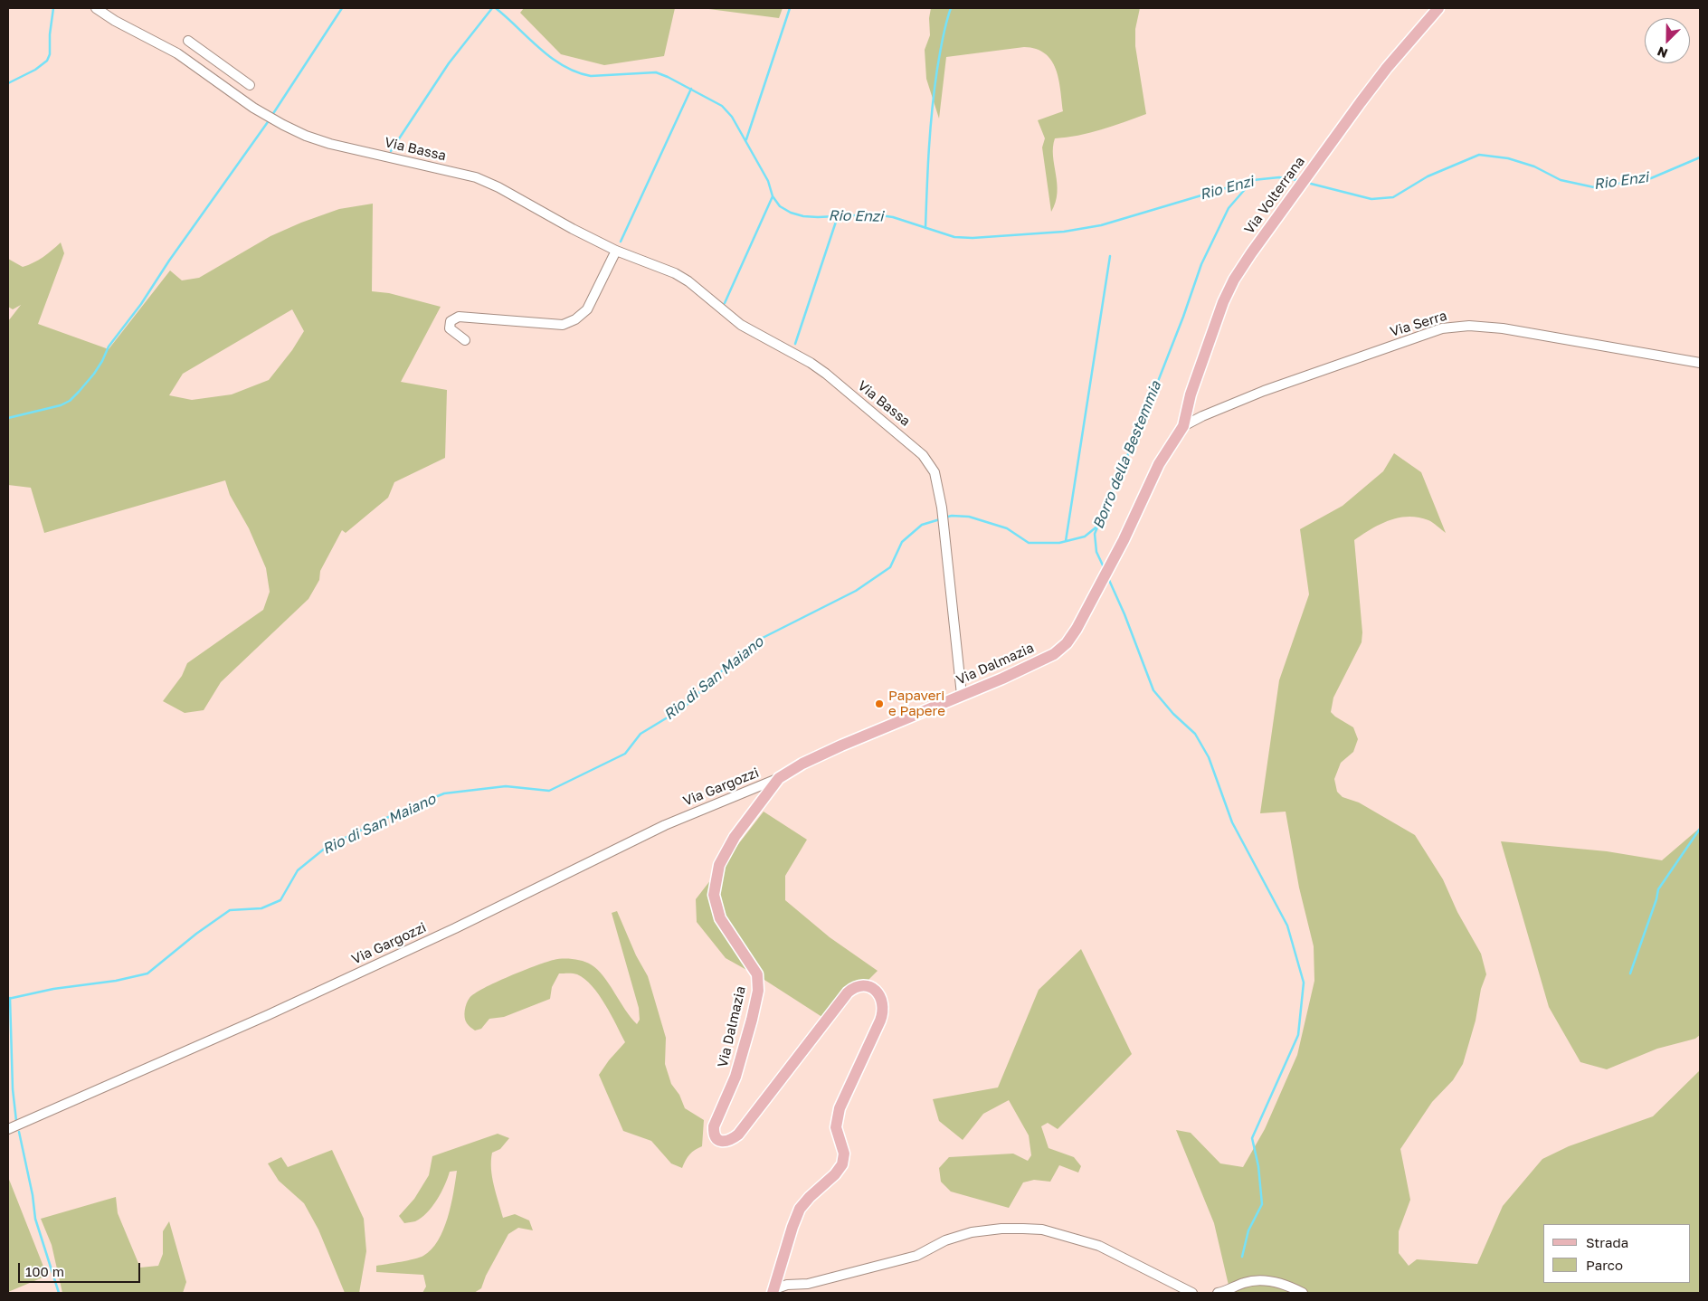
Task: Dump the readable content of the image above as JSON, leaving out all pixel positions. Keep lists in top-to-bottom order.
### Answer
{
  "streets": {
    "main road": ["Via Volterrana", "Via Dalmazia"],
    "street": ["Via Bassa", "Via Serra", "Via Gargozzi"]
  },
  "crossings": [
    ["Via Bassa", "Via Dalmazia"],
    ["Via Volterrana", "Via Serra"],
    ["Via Volterrana", "Via Dalmazia"],
    ["Via Serra", "Via Dalmazia"],
    ["Via Dalmazia", "Via Gargozzi"]
  ],
  "water": ["Rio Enzi", "Borro della Bestemmia", "Rio di San Maiano"],
  "places": ["Papaveri e Papere"],
  "legend": ["Strada", "Parco"],
  "scale_bar": "100 m",
  "north": "bottom left"
}
